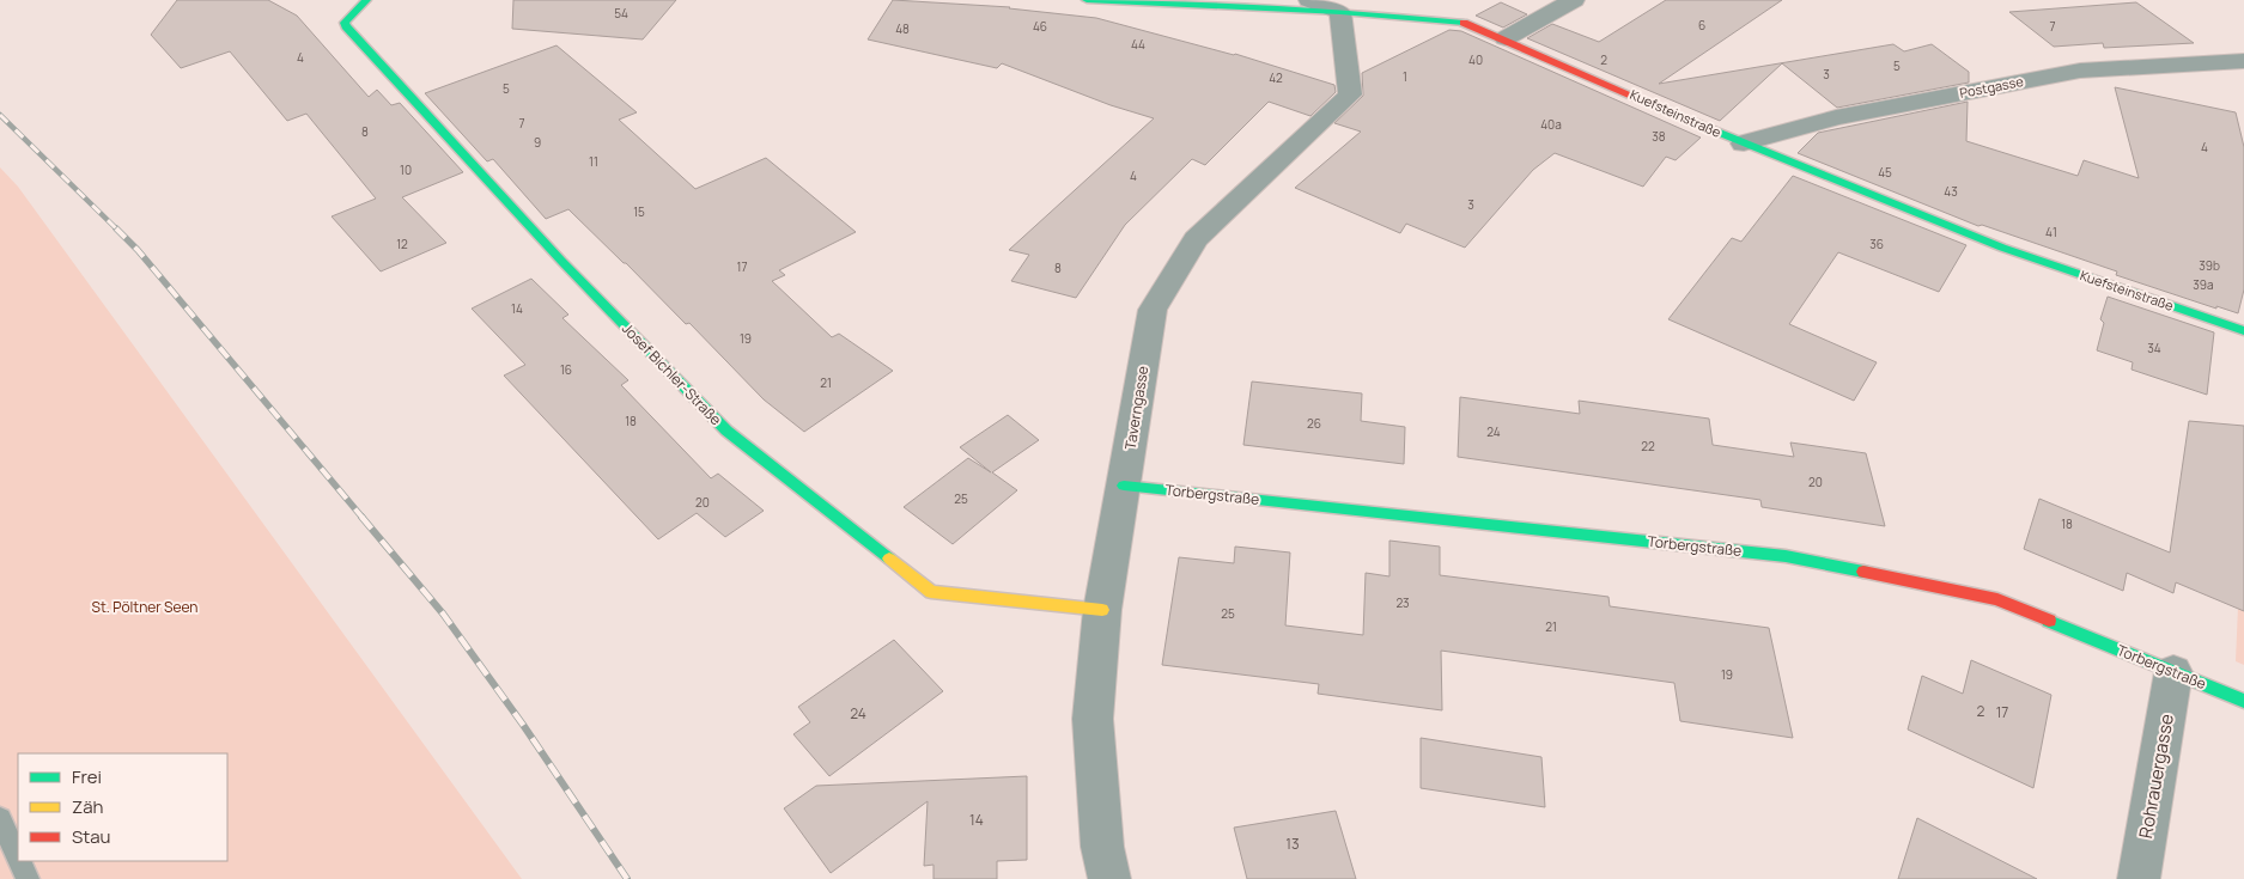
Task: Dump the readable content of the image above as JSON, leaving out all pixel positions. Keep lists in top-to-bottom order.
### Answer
{
  "streets": {
    "street": [
      "Postgasse",
      "Kuefsteinstraße",
      "Josef Bichler-Straße",
      "Taverngasse",
      "Torbergstraße",
      "Rohrauergasse"
    ]
  },
  "crossings": [
    ["Postgasse", "Kuefsteinstraße"],
    ["Kuefsteinstraße", "Taverngasse"],
    ["Josef Bichler-Straße", "Taverngasse"],
    ["Taverngasse", "Torbergstraße"],
    ["Torbergstraße", "Rohrauergasse"]
  ],
  "parks": ["St. Pöltner Seen"],
  "house_numbers": [
    "54",
    "6",
    "46",
    "7",
    "48",
    "44",
    "4",
    "40",
    "2",
    "5",
    "3",
    "1",
    "42",
    "5",
    "7",
    "40a",
    "8",
    "38",
    "9",
    "4",
    "11",
    "10",
    "45",
    "4",
    "43",
    "3",
    "15",
    "41",
    "12",
    "36",
    "39b",
    "17",
    "8",
    "39a",
    "14",
    "19",
    "34",
    "16",
    "21",
    "18",
    "26",
    "24",
    "22",
    "20",
    "25",
    "20",
    "18",
    "23",
    "25",
    "21",
    "19",
    "2",
    "17",
    "24",
    "14",
    "13"
  ],
  "legend": ["Frei", "Zäh", "Stau"]
}
